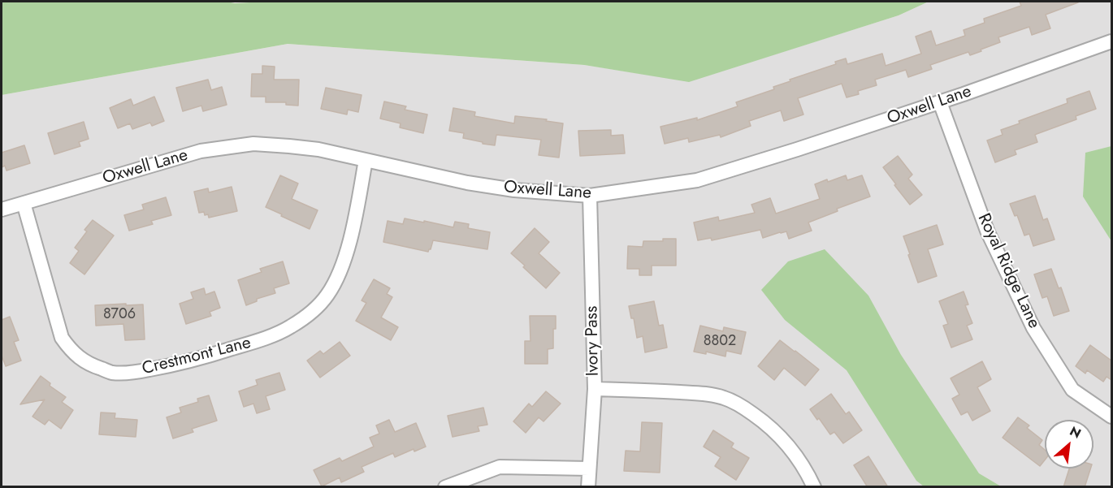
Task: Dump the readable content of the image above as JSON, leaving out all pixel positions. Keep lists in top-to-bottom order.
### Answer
{
  "streets": {
    "street": [
      "Oxwell Lane",
      "Royal Ridge Lane",
      "Ivory Pass",
      "Crestmont Lane"
    ]
  },
  "crossings": [
    ["Oxwell Lane", "Royal Ridge Lane"],
    ["Oxwell Lane", "Ivory Pass"],
    ["Oxwell Lane", "Crestmont Lane"]
  ],
  "house_numbers": ["8706", "8802"],
  "north": "top right"
}
